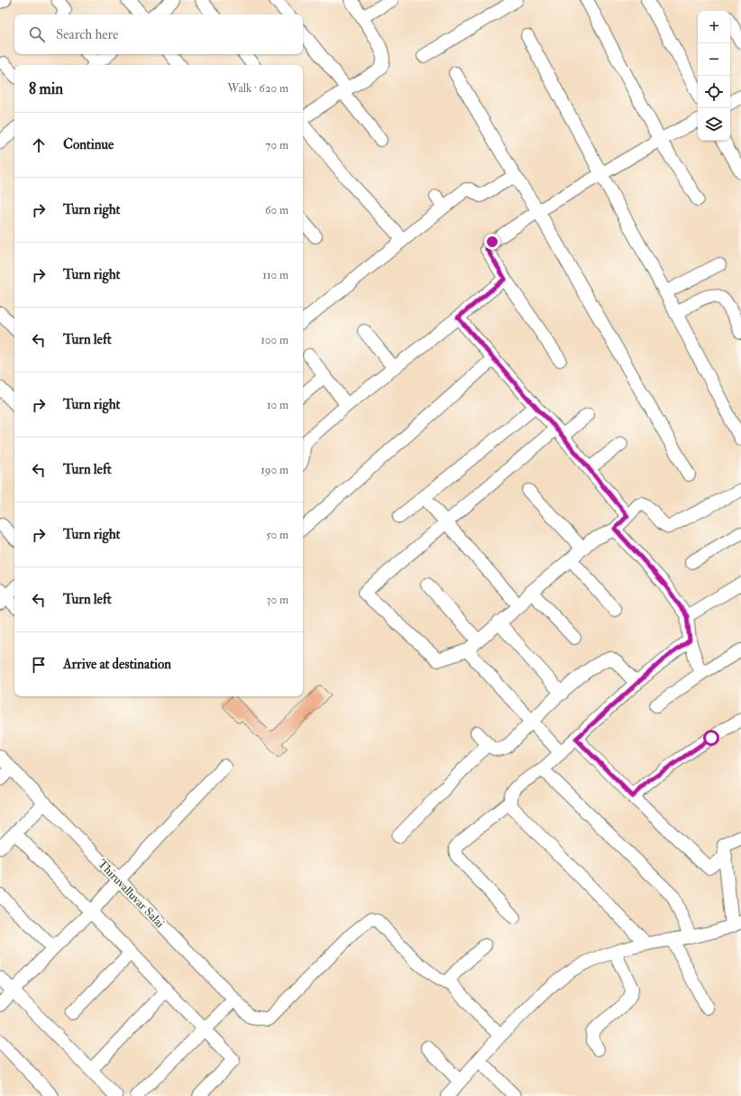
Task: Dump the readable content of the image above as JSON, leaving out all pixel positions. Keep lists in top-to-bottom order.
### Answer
{
  "streets": {
    "street": ["Thiruvalluvar Salai"]
  },
  "page": {
    "map_buttons": ["+", "−"],
    "search": "Search here",
    "heading": ["8 min", "Walk · 620 m"],
    "list": [
      ["Continue", "70 m"],
      ["Turn right", "60 m"],
      ["Turn right", "110 m"],
      ["Turn left", "100 m"],
      ["Turn right", "10 m"],
      ["Turn left", "190 m"],
      ["Turn right", "50 m"],
      ["Turn left", "30 m"],
      "Arrive at destination"
    ]
  }
}
